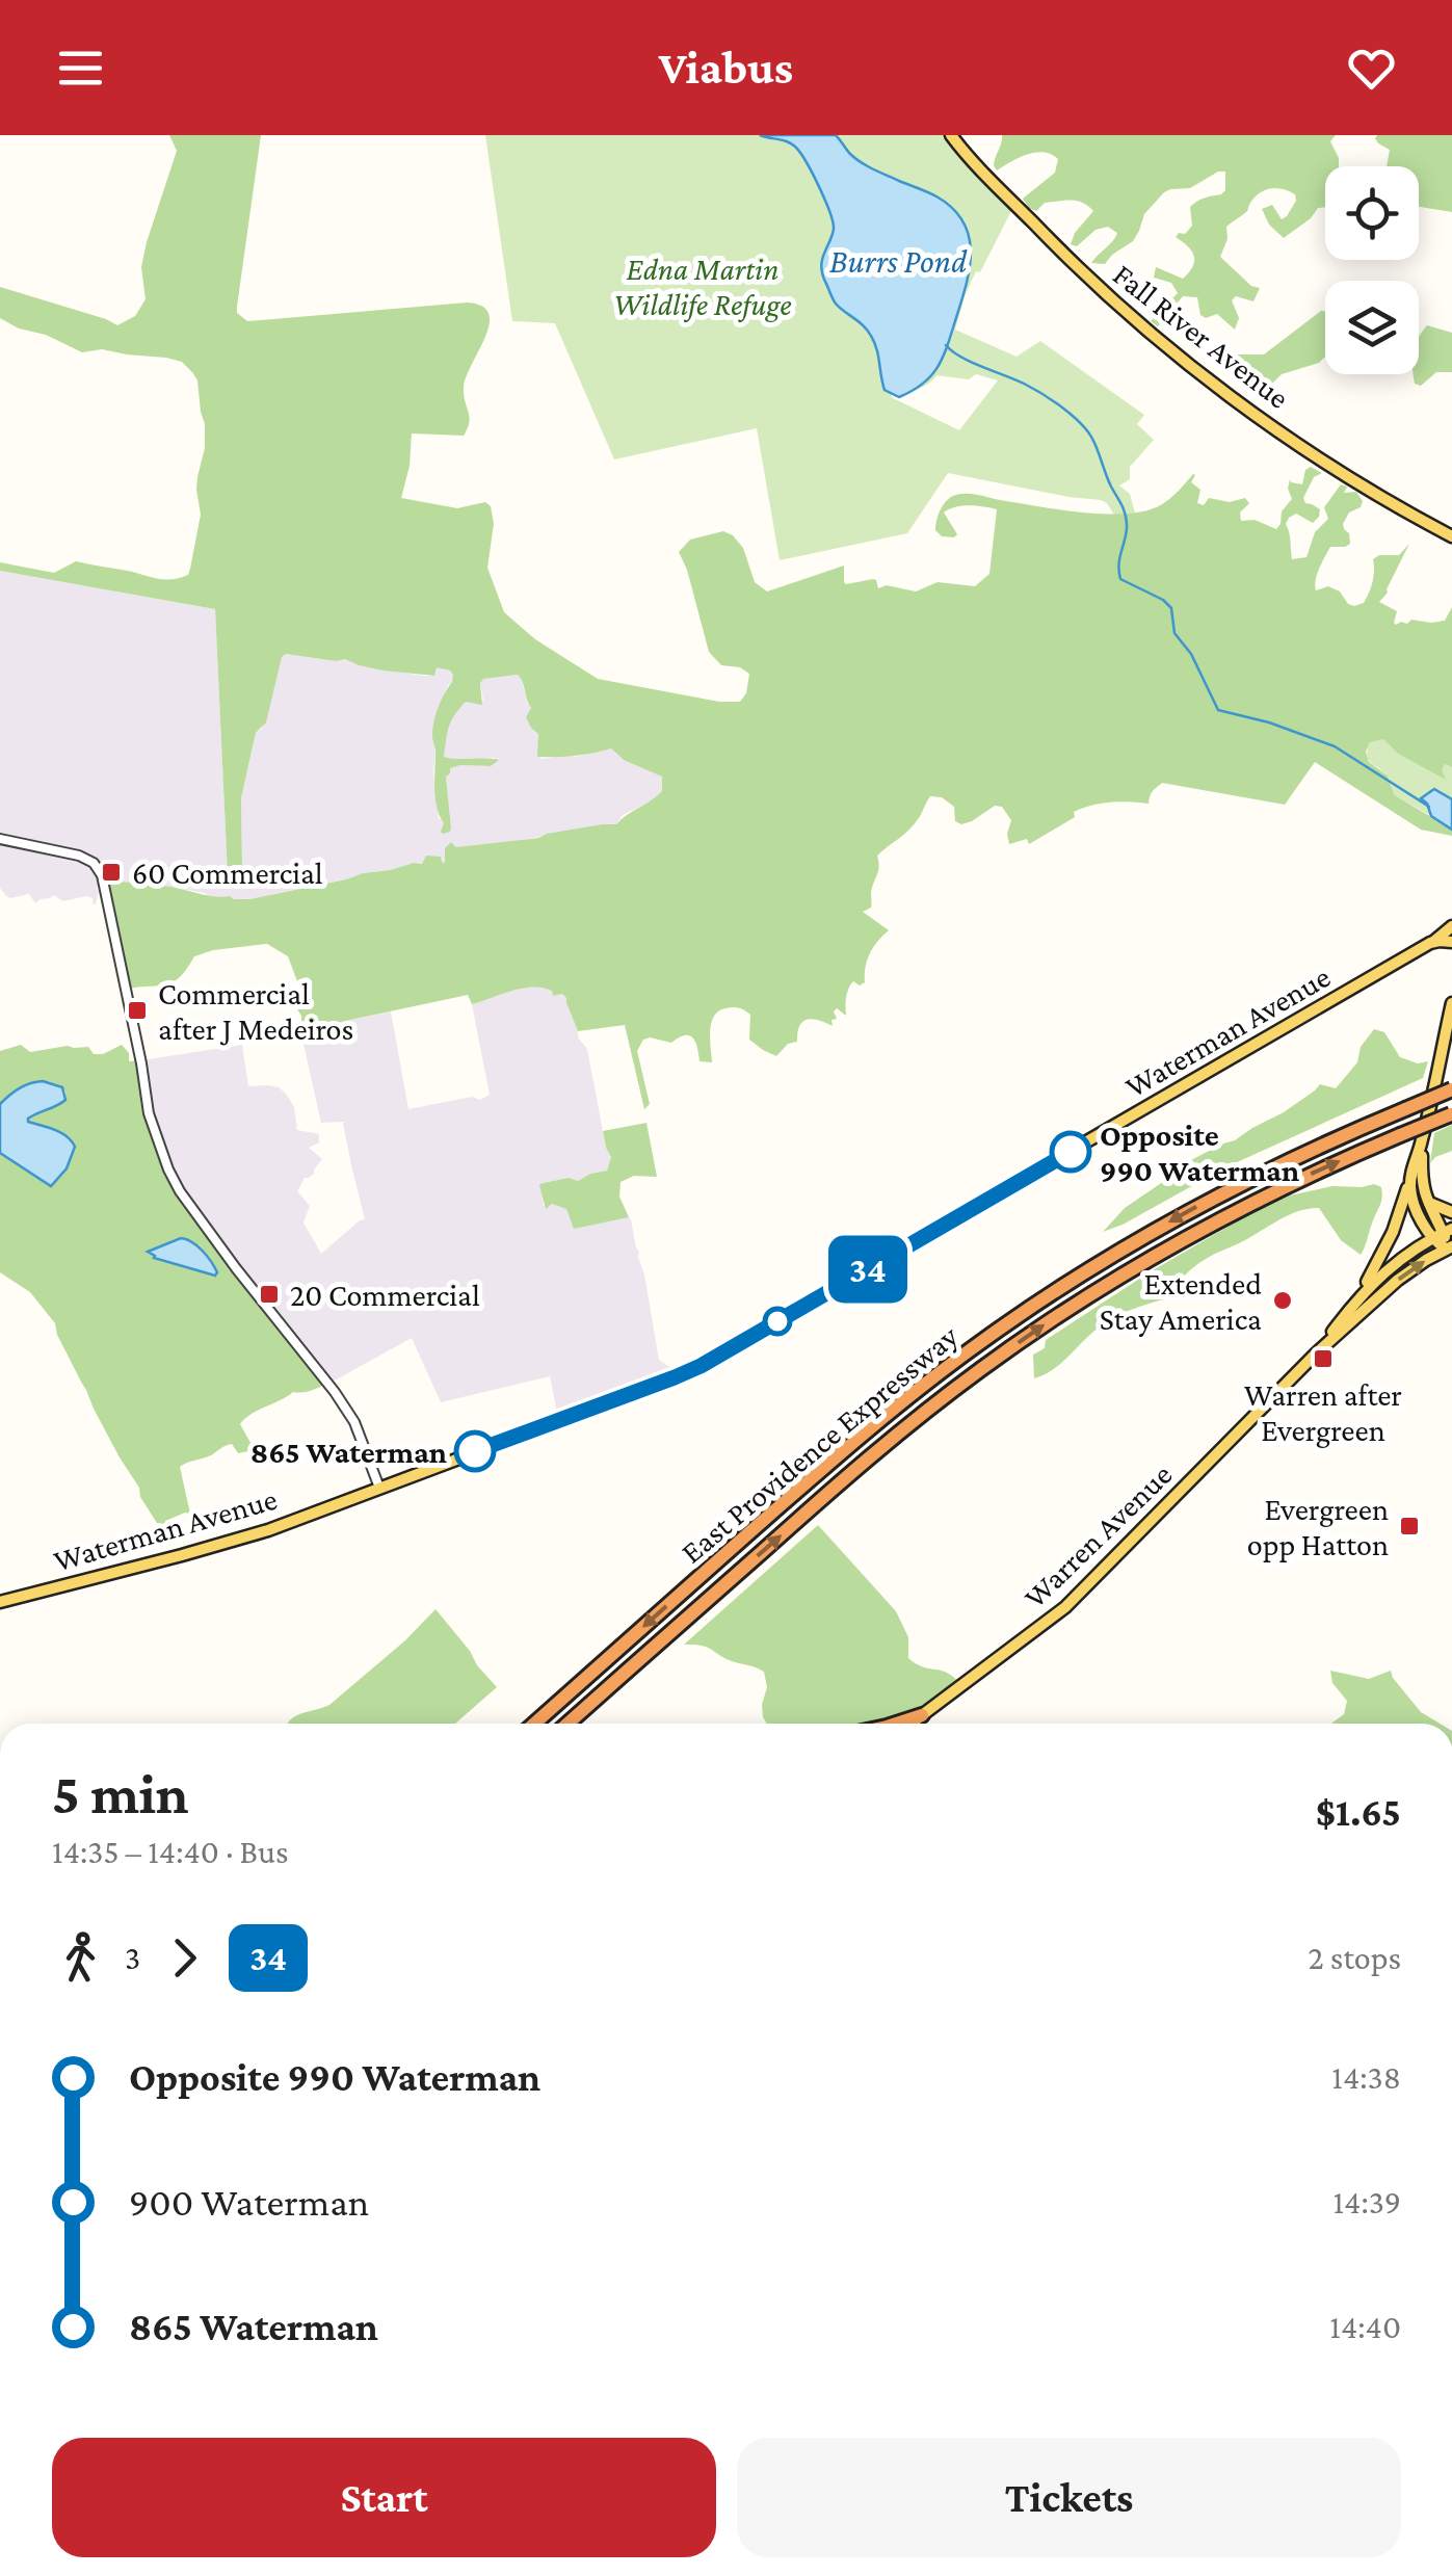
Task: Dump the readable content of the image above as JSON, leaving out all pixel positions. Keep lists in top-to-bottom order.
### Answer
{
  "streets": {
    "highway": ["East Providence Expressway"],
    "main road": ["Fall River Avenue", "Waterman Avenue", "Warren Avenue"]
  },
  "water": ["Burrs Pond"],
  "parks": ["Edna Martin Wildlife Refuge"],
  "places": {
    "transit": [
      "60 Commercial",
      "Commercial after J Medeiros",
      "20 Commercial",
      "Warren after Evergreen",
      "Evergreen opp Hatton"
    ],
    "other": ["Opposite 990 Waterman", "Extended Stay America", "865 Waterman"]
  },
  "lines": ["bus line 34"],
  "page": {
    "header": "Viabus",
    "on_map": "34",
    "heading": ["5 min", "14:35 – 14:40 · Bus", "$1.65"],
    "legs": ["3", "34", "2 stops"],
    "list": [
      {
        "name": "Opposite 990 Waterman",
        "value": "14:38"
      },
      {
        "name": "900 Waterman",
        "value": "14:39"
      },
      {
        "name": "865 Waterman",
        "value": "14:40"
      }
    ],
    "buttons": ["Start", "Tickets"]
  }
}
